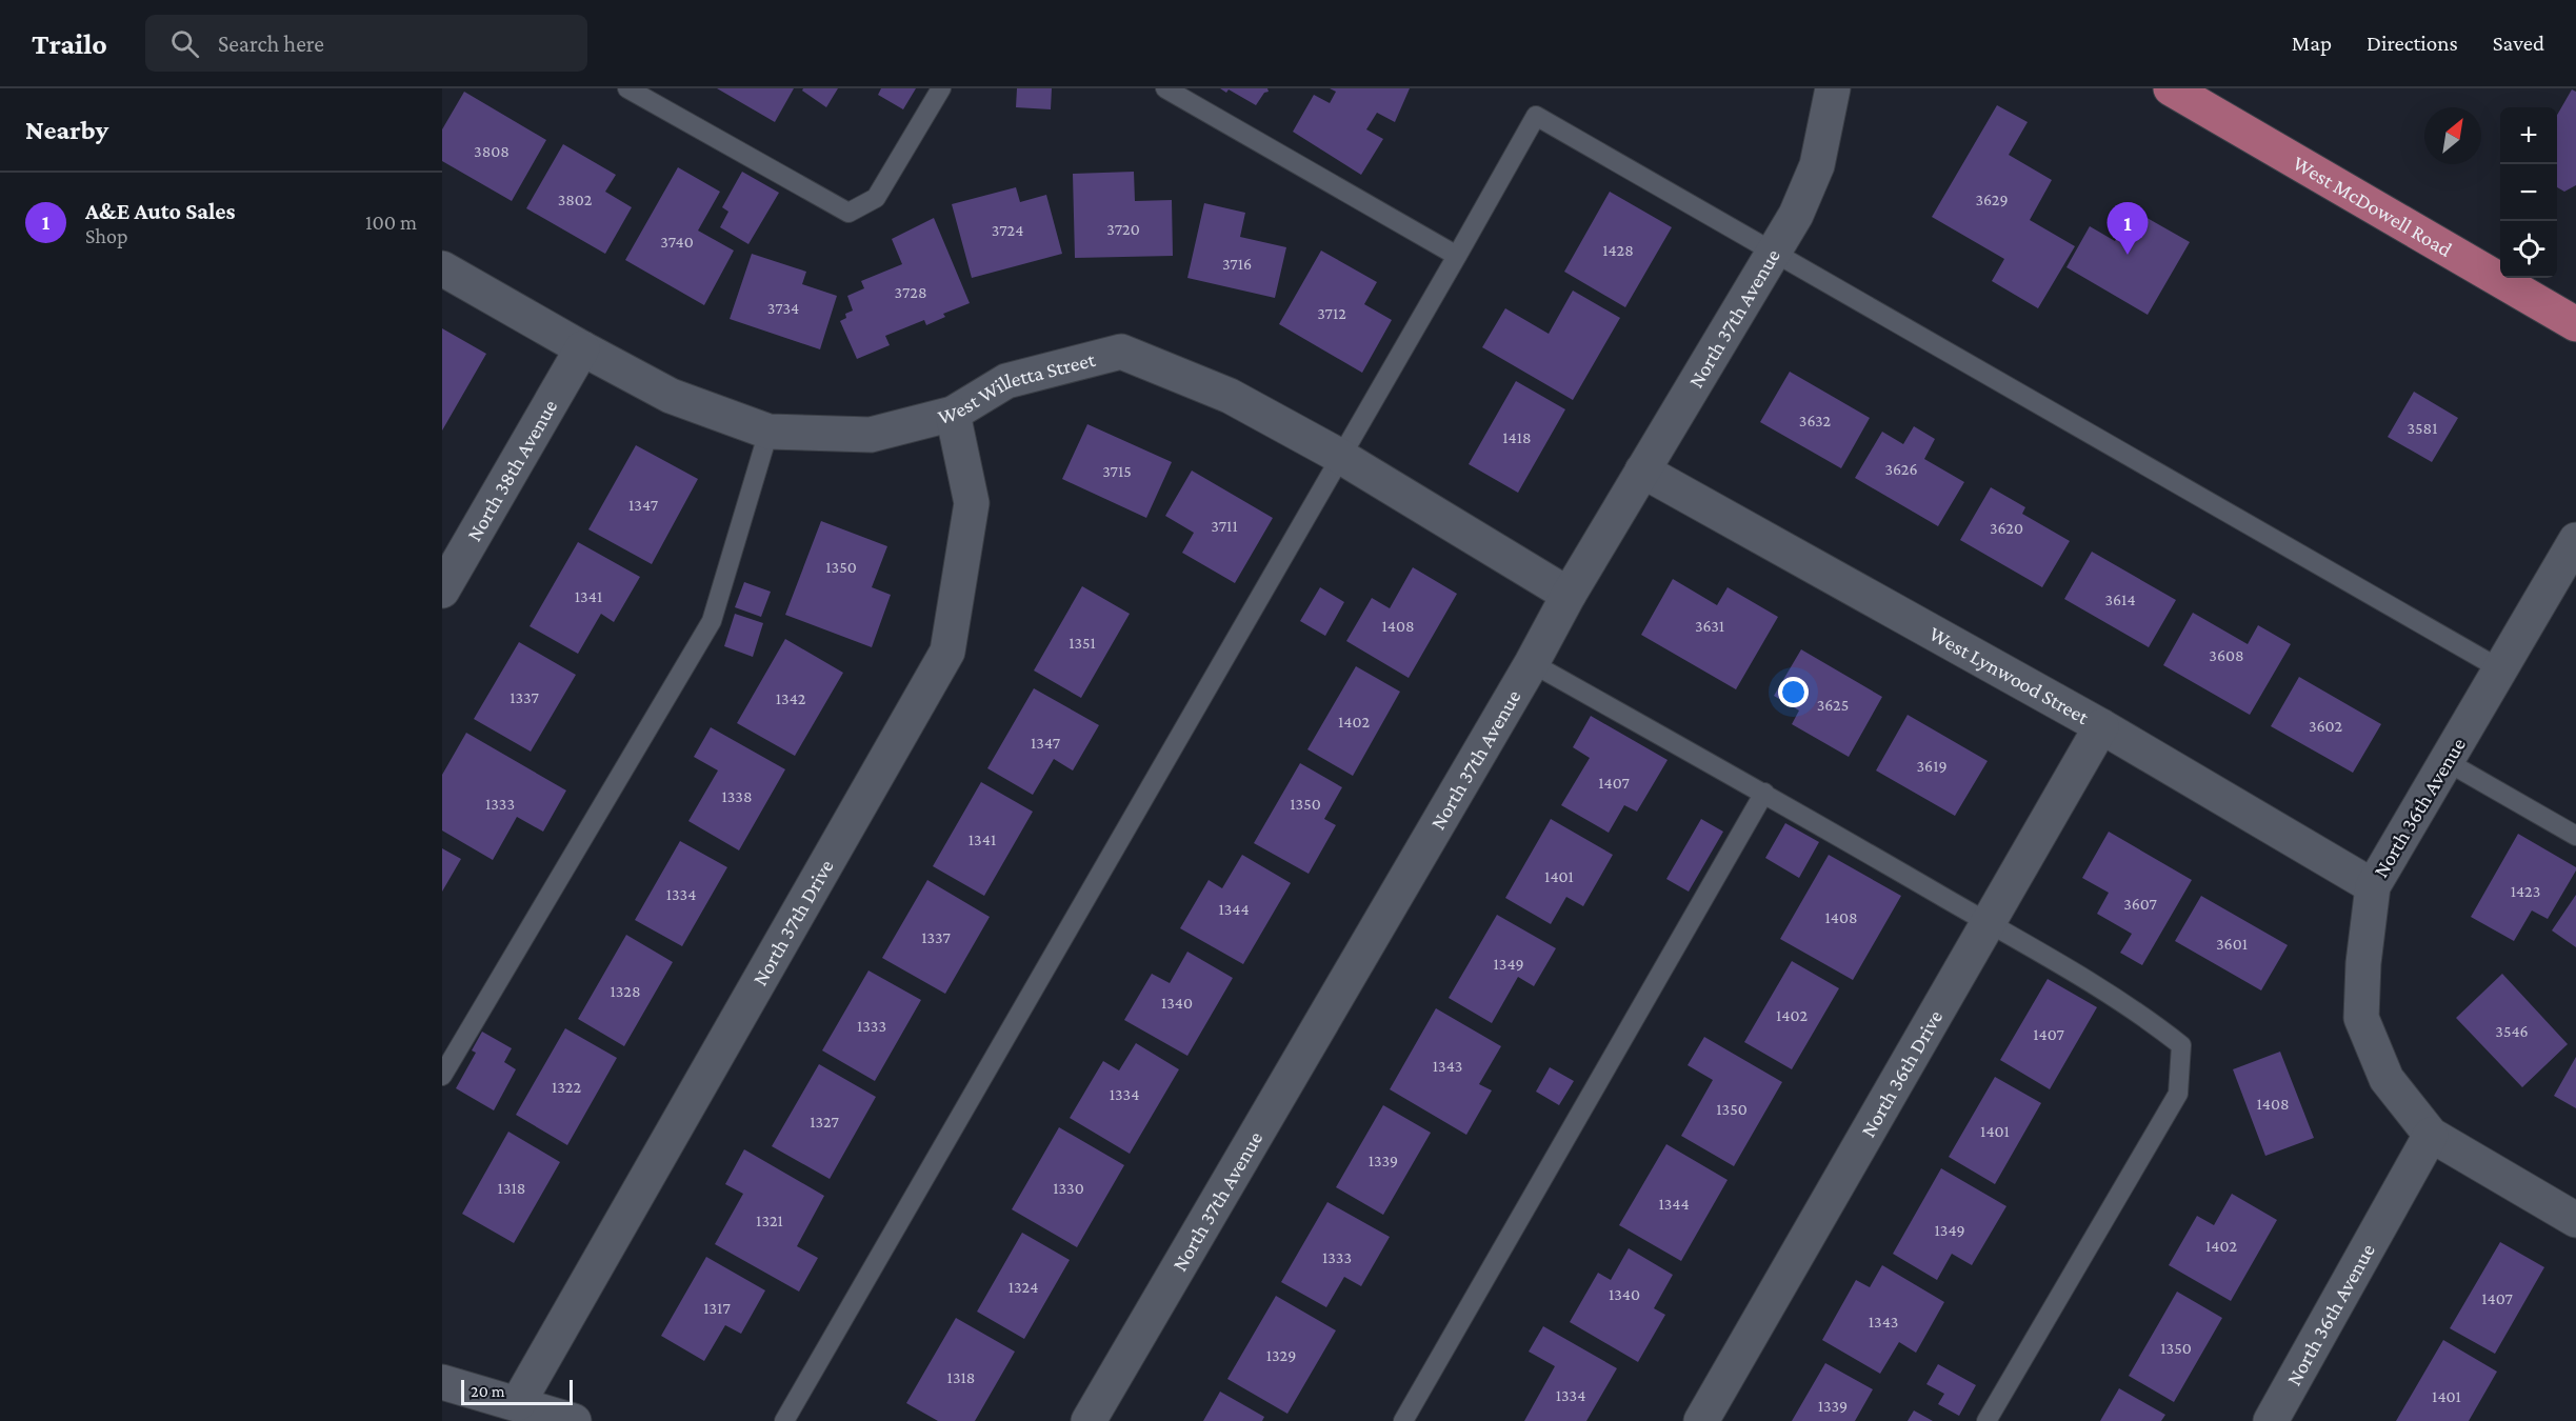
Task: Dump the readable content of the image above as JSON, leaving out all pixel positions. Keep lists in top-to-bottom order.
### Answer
{
  "streets": {
    "main road": ["West McDowell Road"],
    "street": [
      "North 37th Avenue",
      "West Willetta Street",
      "North 38th Avenue",
      "West Lynwood Street",
      "North 36th Avenue",
      "North 37th Drive",
      "North 36th Drive"
    ]
  },
  "crossings": [
    ["North 37th Avenue", "West Willetta Street"],
    ["North 37th Avenue", "West Lynwood Street"],
    ["West Willetta Street", "North 38th Avenue"],
    ["West Willetta Street", "North 37th Drive"],
    ["West Lynwood Street", "North 36th Avenue"],
    ["West Lynwood Street", "North 36th Drive"]
  ],
  "house_numbers": [
    "3808",
    "3802",
    "3629",
    "3720",
    "3724",
    "3740",
    "1428",
    "3716",
    "3728",
    "3734",
    "3712",
    "3632",
    "3581",
    "1418",
    "3626",
    "3715",
    "1347",
    "3711",
    "3620",
    "1350",
    "1341",
    "3614",
    "1408",
    "3631",
    "1351",
    "3608",
    "1337",
    "1342",
    "3625",
    "1402",
    "3602",
    "1347",
    "3619",
    "1407",
    "1338",
    "1333",
    "1350",
    "1341",
    "1401",
    "1423",
    "1334",
    "3607",
    "1344",
    "1408",
    "1337",
    "3601",
    "1349",
    "1328",
    "1340",
    "1402",
    "1333",
    "3546",
    "1407",
    "1343",
    "1322",
    "1334",
    "1408",
    "1350",
    "1327",
    "1401",
    "1339",
    "1318",
    "1330",
    "1344",
    "1321",
    "1349",
    "1402",
    "1333",
    "1324",
    "1340",
    "1407",
    "1317",
    "1343",
    "1350",
    "1329",
    "1318",
    "1334",
    "1401",
    "1339"
  ],
  "scale_bar": "20 m",
  "north": "top right",
  "page": {
    "header": "Trailo",
    "search": "Search here",
    "nav": ["Map", "Directions", "Saved"],
    "heading": "Nearby",
    "map_buttons": ["+", "−"],
    "list": [
      {
        "mark": "1",
        "name": "A&E Auto Sales",
        "note": "Shop",
        "value": "100 m"
      }
    ],
    "pins": "1",
    "scale": "20 m"
  }
}
